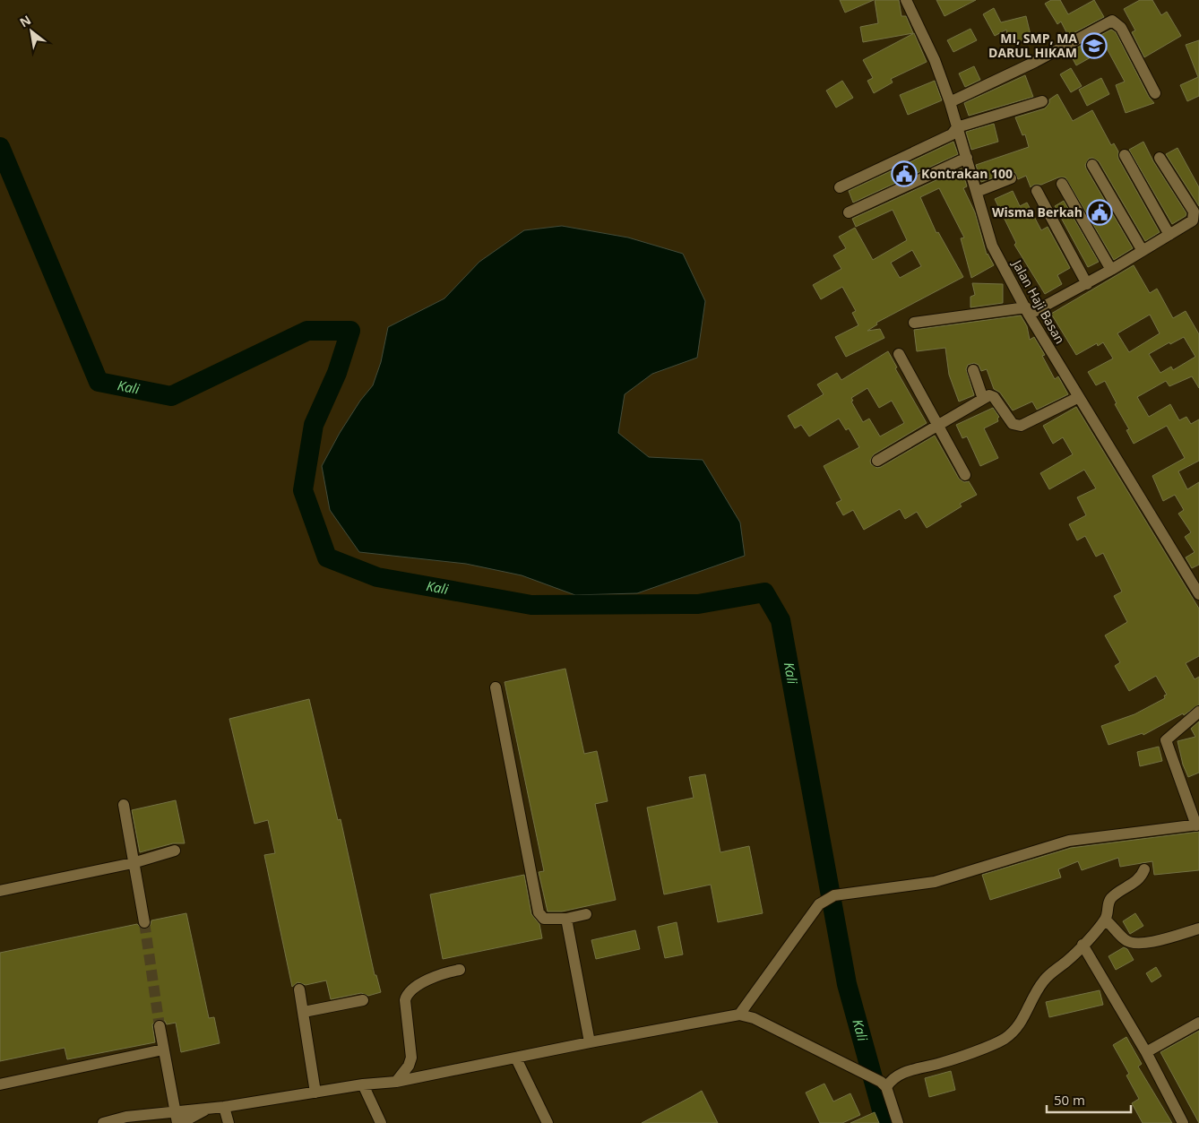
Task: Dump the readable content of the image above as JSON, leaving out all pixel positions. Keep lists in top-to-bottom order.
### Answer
{
  "streets": {
    "street": ["Jalan Haji Basan"]
  },
  "water": ["Kali"],
  "places": {
    "school or university": ["MI, SMP, MA DARUL HIKAM"],
    "public building": ["Kontrakan 100", "Wisma Berkah"]
  },
  "scale_bar": "50 m",
  "north": "top left"
}
